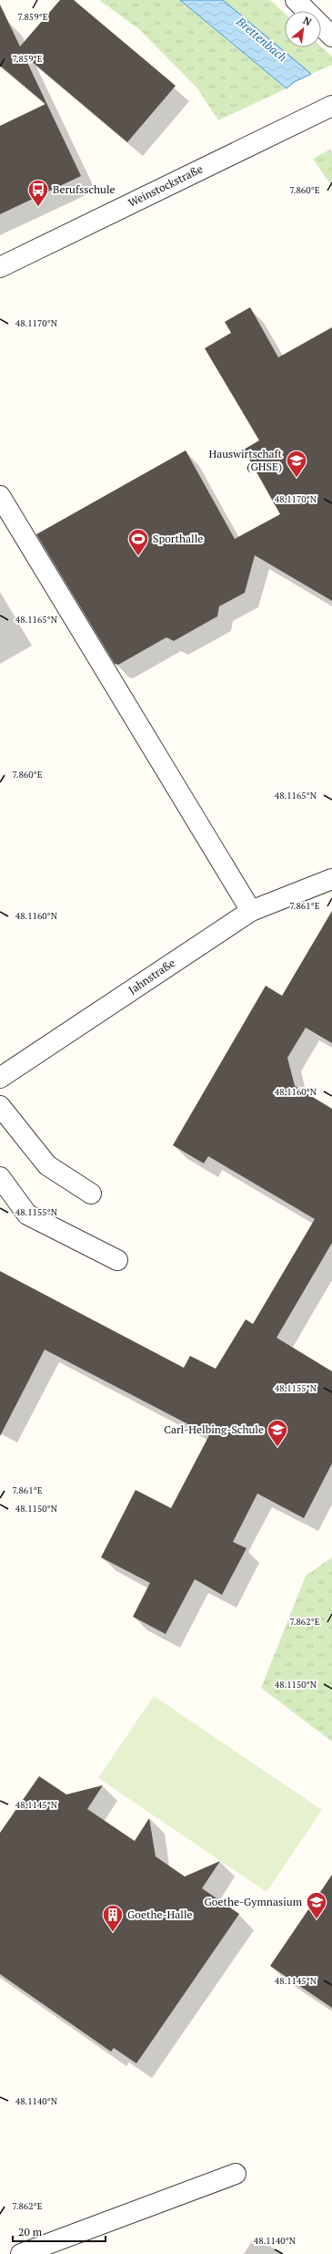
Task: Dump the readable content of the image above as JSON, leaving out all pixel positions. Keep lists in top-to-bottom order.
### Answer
{
  "streets": {
    "street": ["Weinstockstraße", "Jahnstraße"]
  },
  "water": ["Brettenbach"],
  "places": {
    "bus stop": ["Berufsschule"],
    "school or university": ["Hauswirtschaft (GHSE)", "Carl-Helbing-Schule", "Goethe-Gymnasium"],
    "sports": ["Sporthalle"],
    "building": ["Goethe-Halle"]
  },
  "scale_bar": "20 m",
  "north": "top right",
  "coordinates": [
    "7.859°E",
    "7.860°E",
    "48.1170°N",
    "48.1165°N",
    "7.861°E",
    "48.1160°N",
    "48.1155°N",
    "48.1150°N",
    "7.862°E",
    "48.1145°N",
    "48.1140°N"
  ]
}
